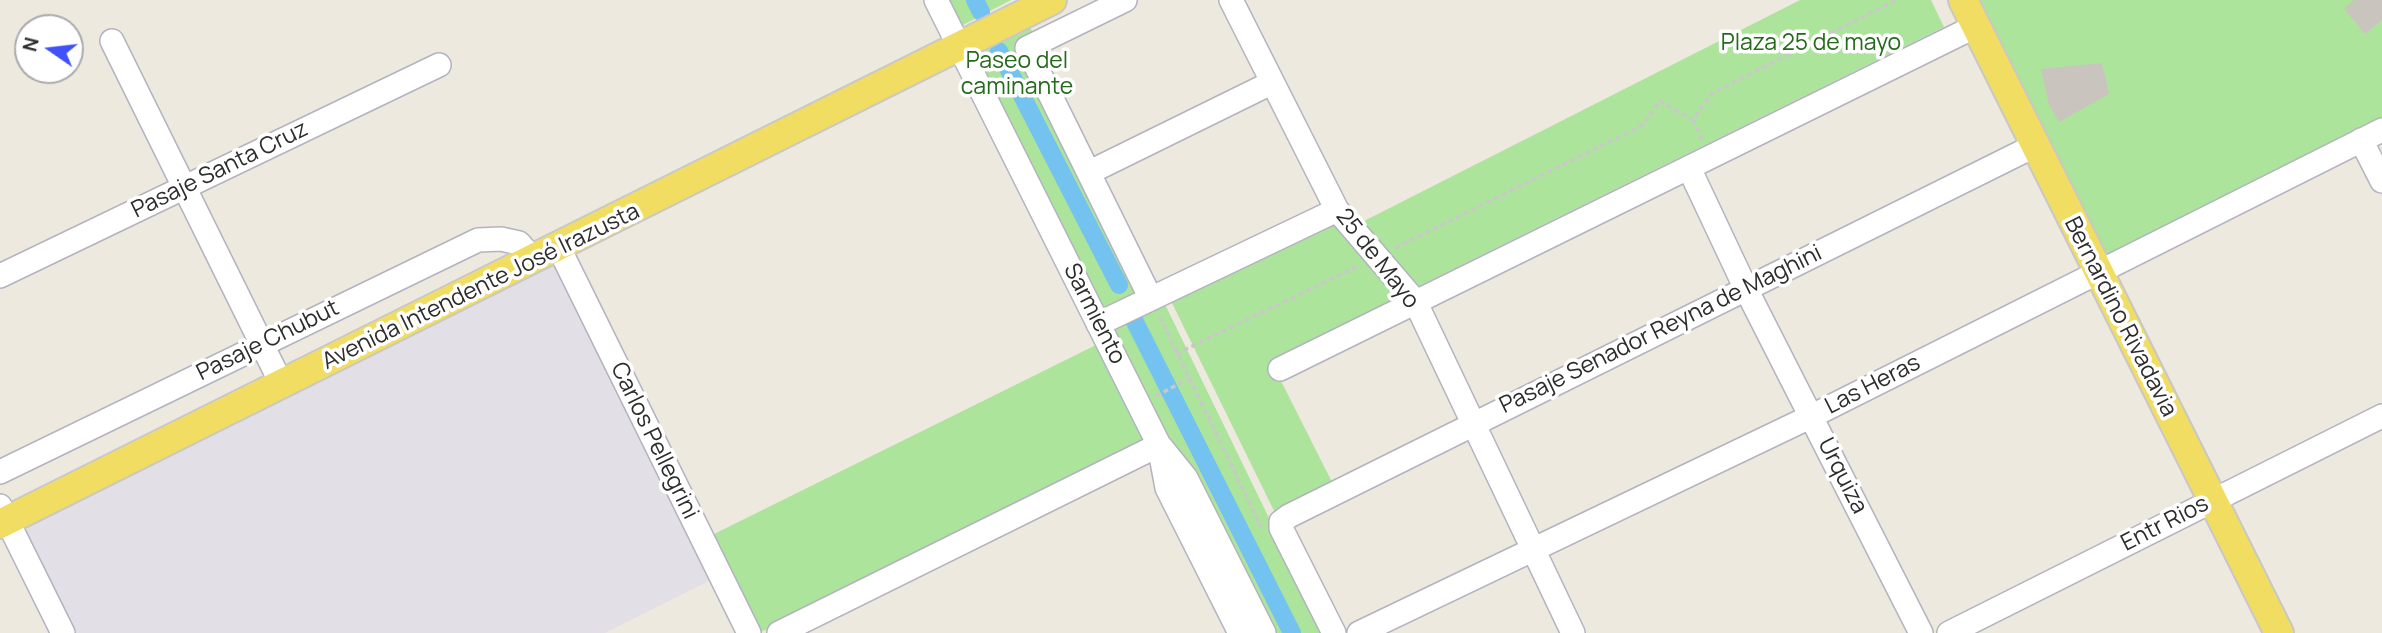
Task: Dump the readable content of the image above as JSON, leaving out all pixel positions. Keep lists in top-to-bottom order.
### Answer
{
  "streets": {
    "main road": ["Avenida Intendente José Irazusta", "Bernardino Rivadavia"],
    "street": [
      "Pasaje Santa Cruz",
      "25 de Mayo",
      "Sarmiento",
      "Pasaje Senador Reyna de Maghini",
      "Pasaje Chubut",
      "Las Heras",
      "Carlos Pellegrini",
      "Urquiza",
      "Entr Rios"
    ]
  },
  "crossings": [
    ["25 de Mayo", "Pasaje Senador Reyna de Maghini"],
    ["25 de Mayo", "Las Heras"],
    ["Avenida Intendente José Irazusta", "Sarmiento"],
    ["Avenida Intendente José Irazusta", "Pasaje Chubut"],
    ["Avenida Intendente José Irazusta", "Carlos Pellegrini"],
    ["Bernardino Rivadavia", "Pasaje Senador Reyna de Maghini"],
    ["Bernardino Rivadavia", "Las Heras"],
    ["Bernardino Rivadavia", "Entr Rios"],
    ["Pasaje Senador Reyna de Maghini", "Urquiza"],
    ["Pasaje Chubut", "Carlos Pellegrini"],
    ["Las Heras", "Urquiza"]
  ],
  "parks": ["Plaza 25 de mayo", "Paseo del caminante"],
  "north": "left"
}
